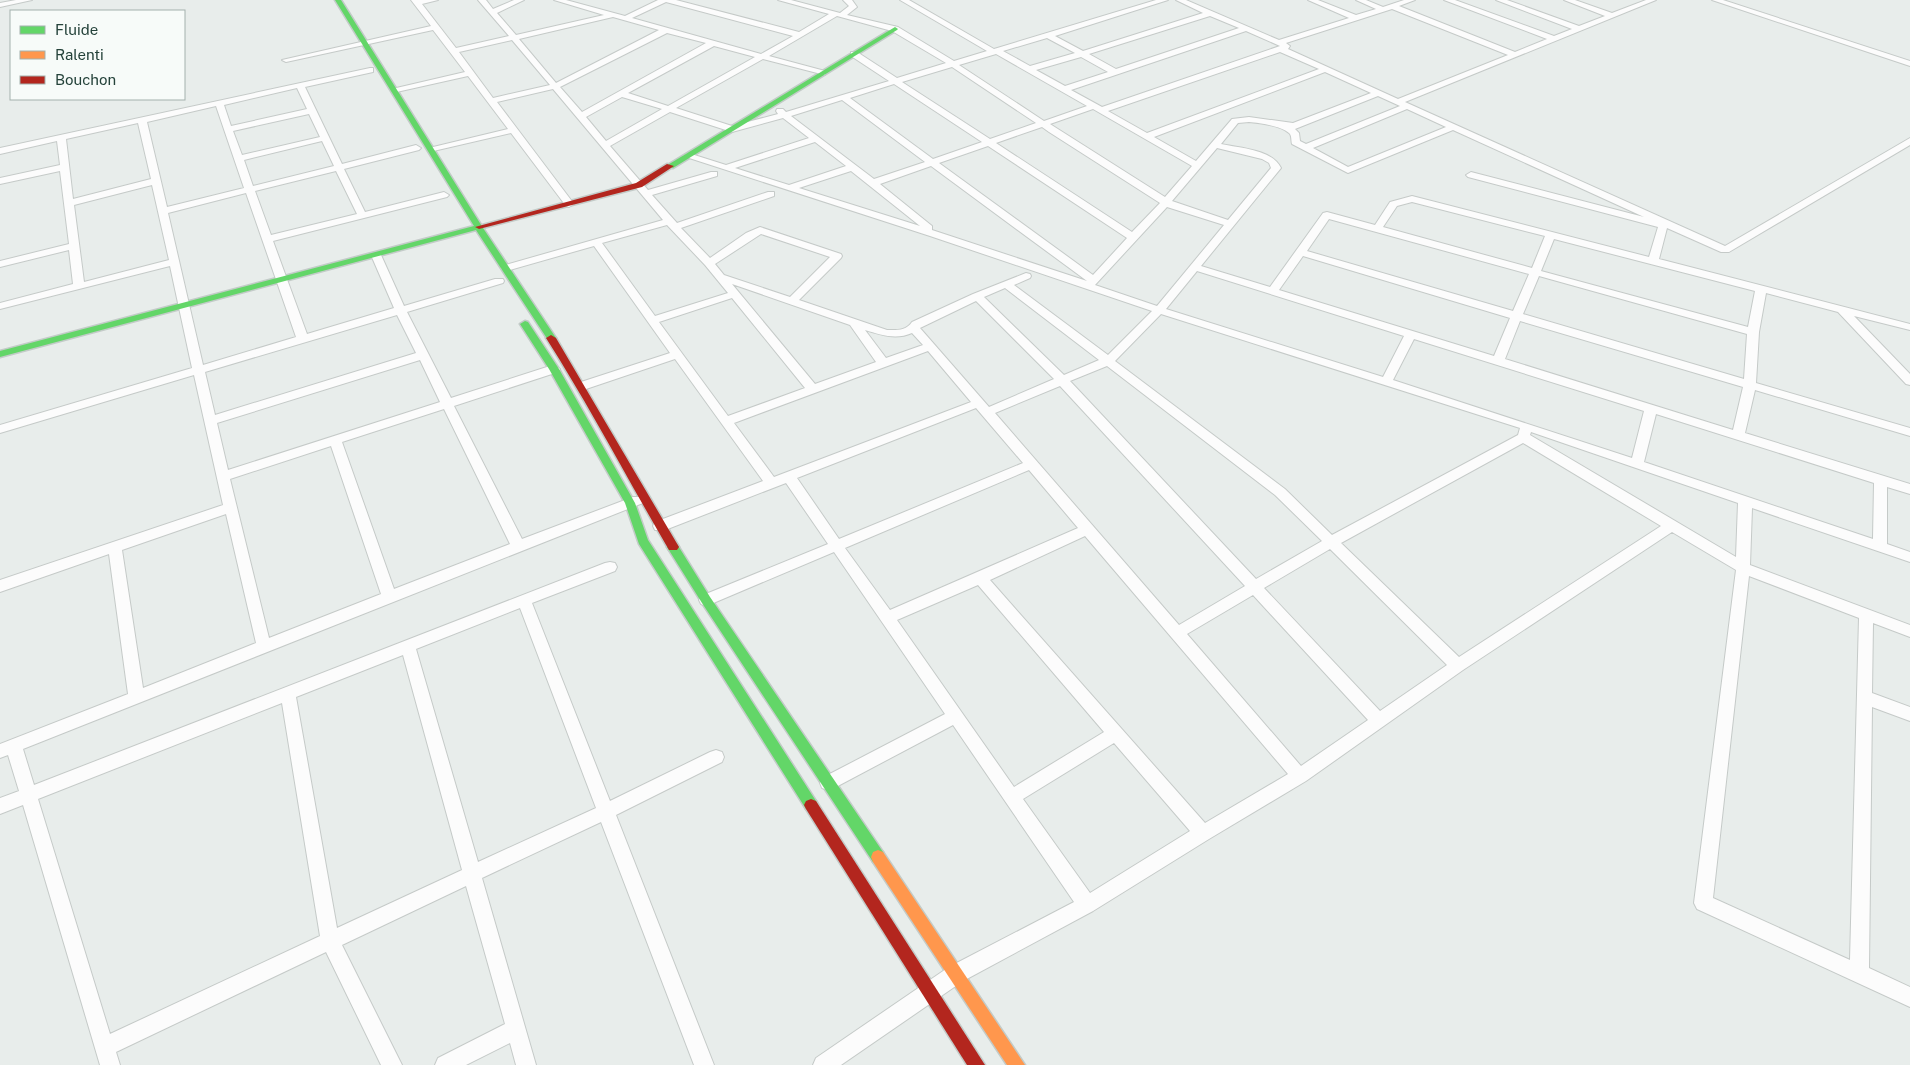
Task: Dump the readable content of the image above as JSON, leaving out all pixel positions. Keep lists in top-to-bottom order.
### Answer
{
  "legend": ["Fluide", "Ralenti", "Bouchon"]
}
